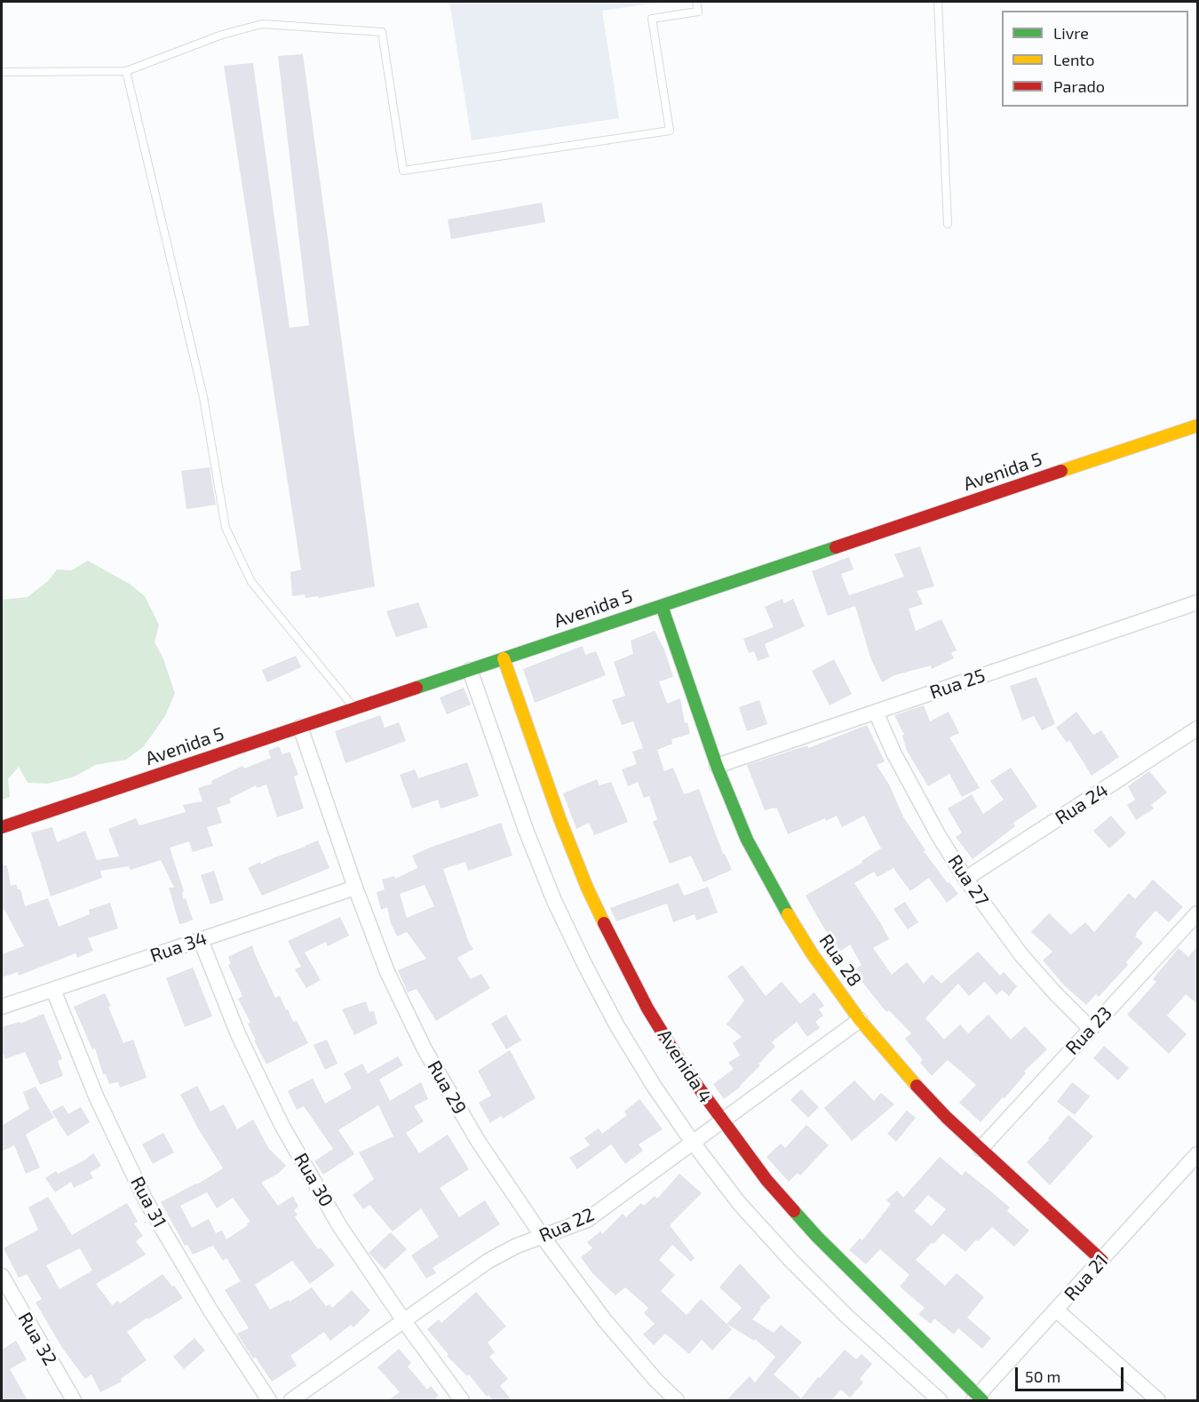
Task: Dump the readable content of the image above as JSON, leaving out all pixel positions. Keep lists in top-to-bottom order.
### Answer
{
  "streets": {
    "street": [
      "Avenida 5",
      "Rua 25",
      "Rua 24",
      "Rua 27",
      "Rua 34",
      "Rua 28",
      "Rua 23",
      "Avenida 4",
      "Rua 29",
      "Rua 30",
      "Rua 31",
      "Rua 22",
      "Rua 21",
      "Rua 32"
    ]
  },
  "crossings": [
    ["Avenida 5", "Rua 28"],
    ["Avenida 5", "Avenida 4"],
    ["Avenida 5", "Rua 29"],
    ["Rua 25", "Rua 27"],
    ["Rua 25", "Rua 28"],
    ["Rua 24", "Rua 27"],
    ["Rua 27", "Rua 23"],
    ["Rua 34", "Rua 29"],
    ["Rua 34", "Rua 30"],
    ["Rua 34", "Rua 31"],
    ["Rua 28", "Rua 23"],
    ["Rua 28", "Rua 22"],
    ["Rua 28", "Rua 21"],
    ["Avenida 4", "Rua 22"],
    ["Avenida 4", "Rua 21"],
    ["Rua 29", "Rua 22"],
    ["Rua 30", "Rua 22"]
  ],
  "legend": ["Livre", "Lento", "Parado"],
  "scale_bar": "50 m"
}
